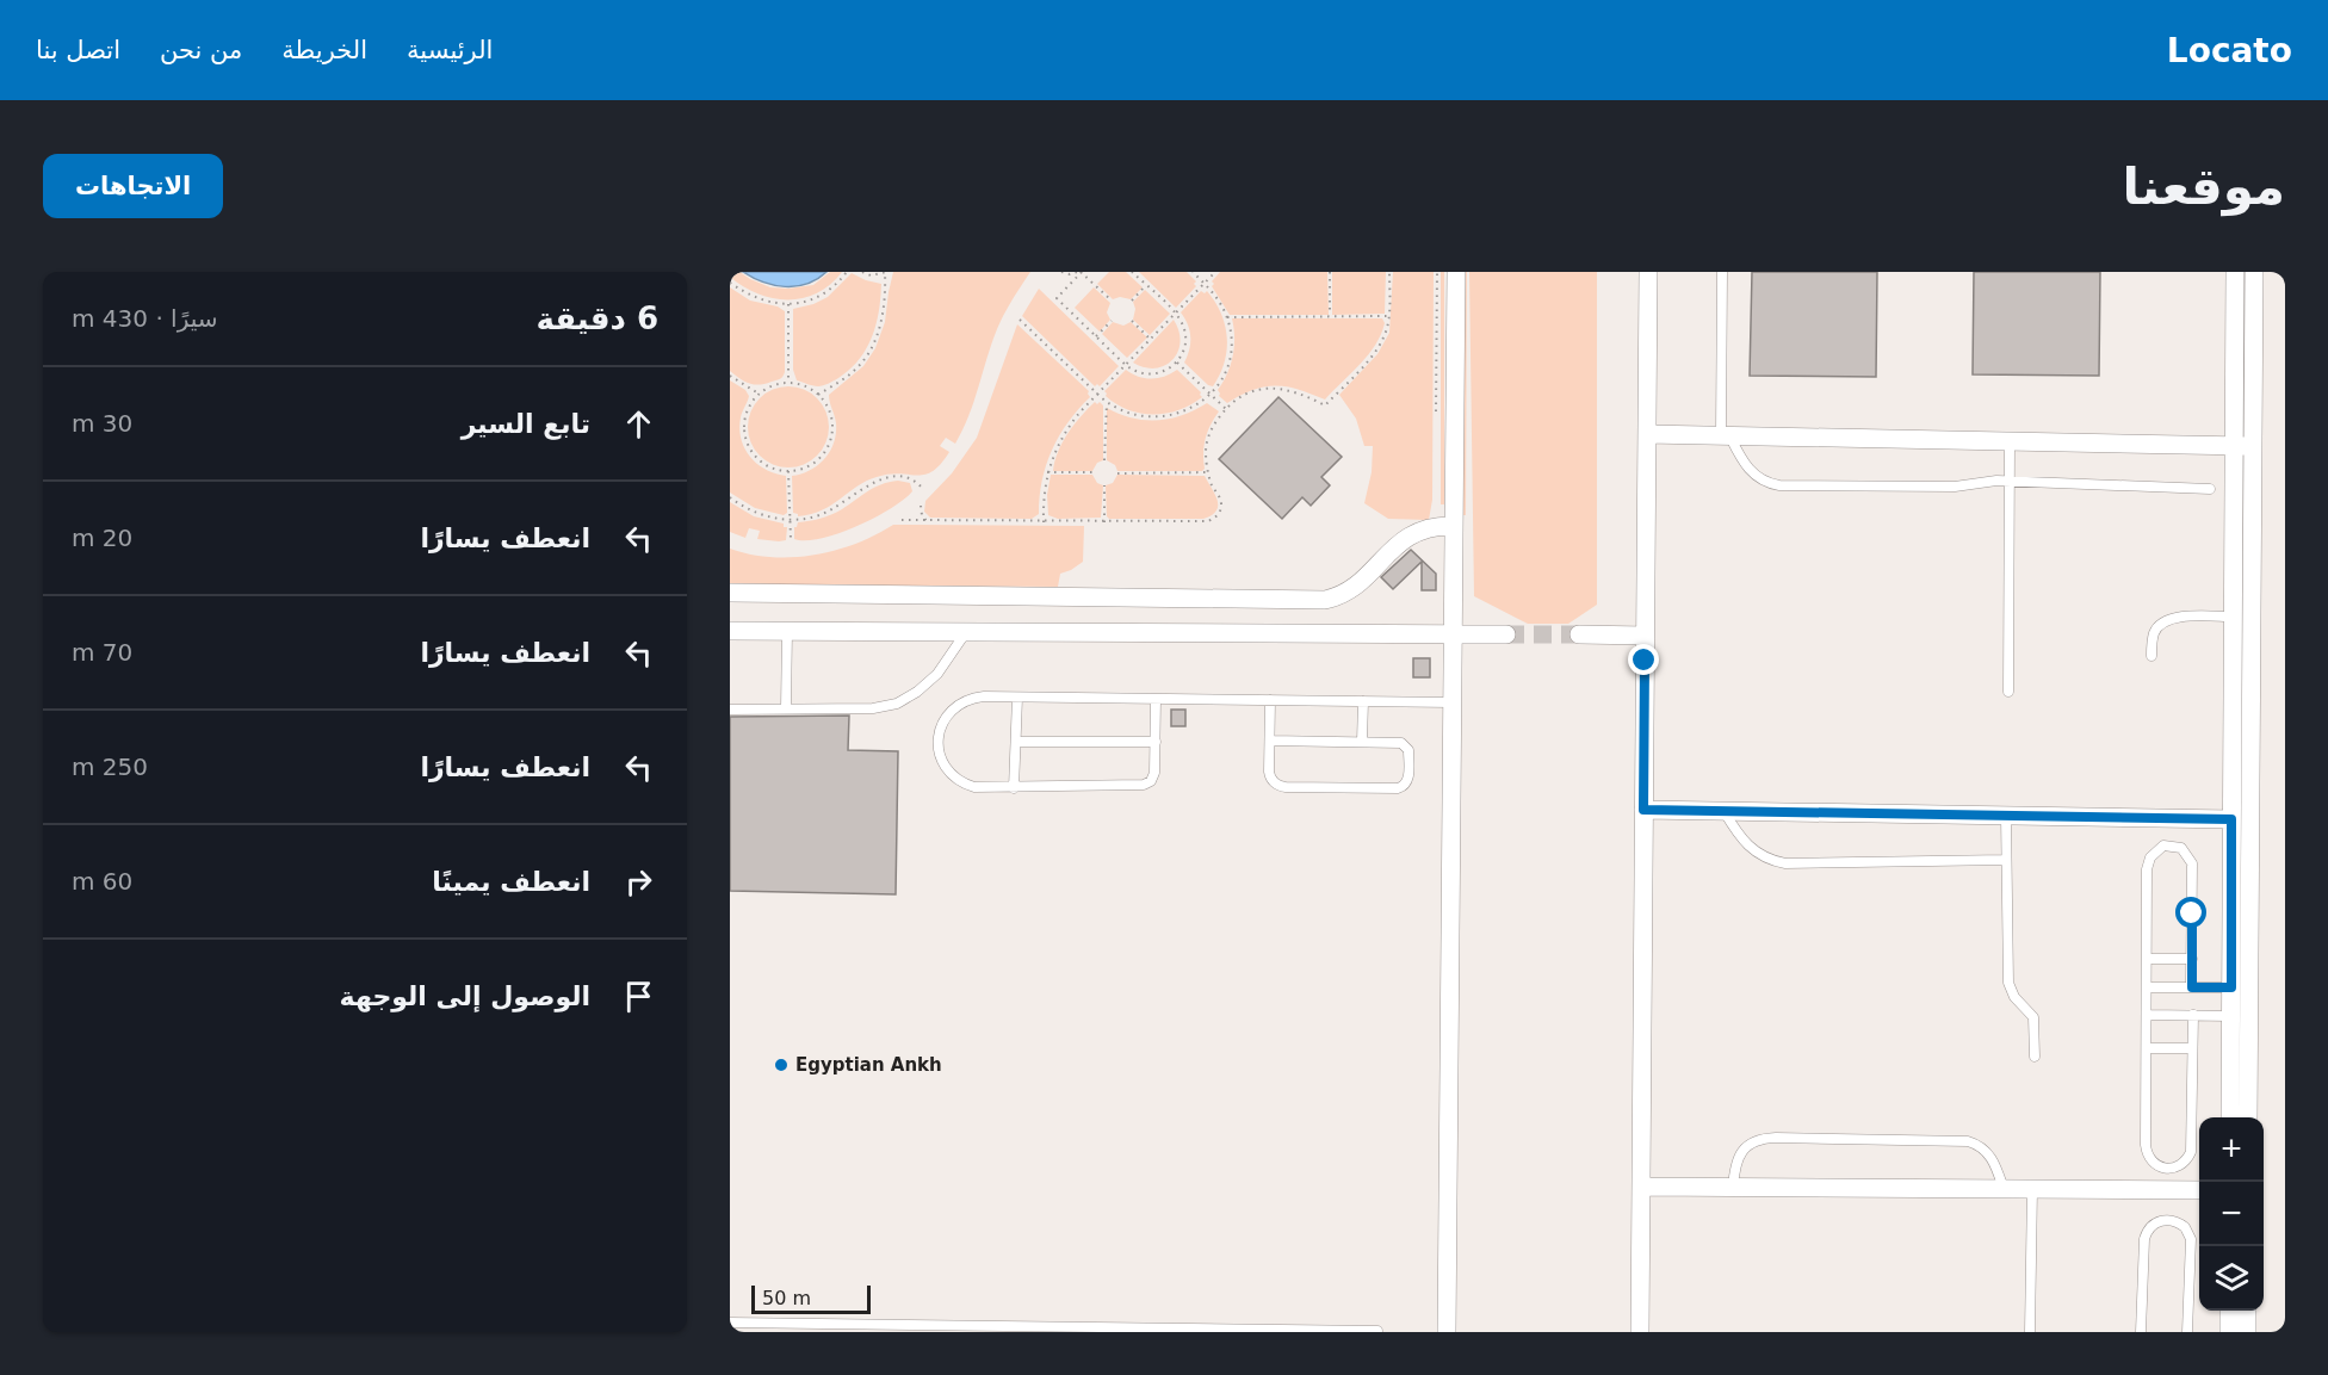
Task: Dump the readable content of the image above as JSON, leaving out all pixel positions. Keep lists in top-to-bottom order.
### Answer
{
  "places": ["Egyptian Ankh"],
  "scale_bar": "50 m",
  "page": {
    "header": "Locato",
    "nav": [
      "الرئيسية",
      "الخريطة",
      "من نحن",
      "اتصل بنا"
    ],
    "buttons": "الاتجاهات",
    "title": "موقعنا",
    "heading": ["6 دقيقة", "سيرًا · 430 m"],
    "list": [
      ["تابع السير", "30 m"],
      ["انعطف يسارًا", "20 m"],
      ["انعطف يسارًا", "70 m"],
      ["انعطف يسارًا", "250 m"],
      ["انعطف يمينًا", "60 m"],
      "الوصول إلى الوجهة"
    ],
    "map_buttons": ["+", "−"],
    "scale": "50 m"
  }
}
